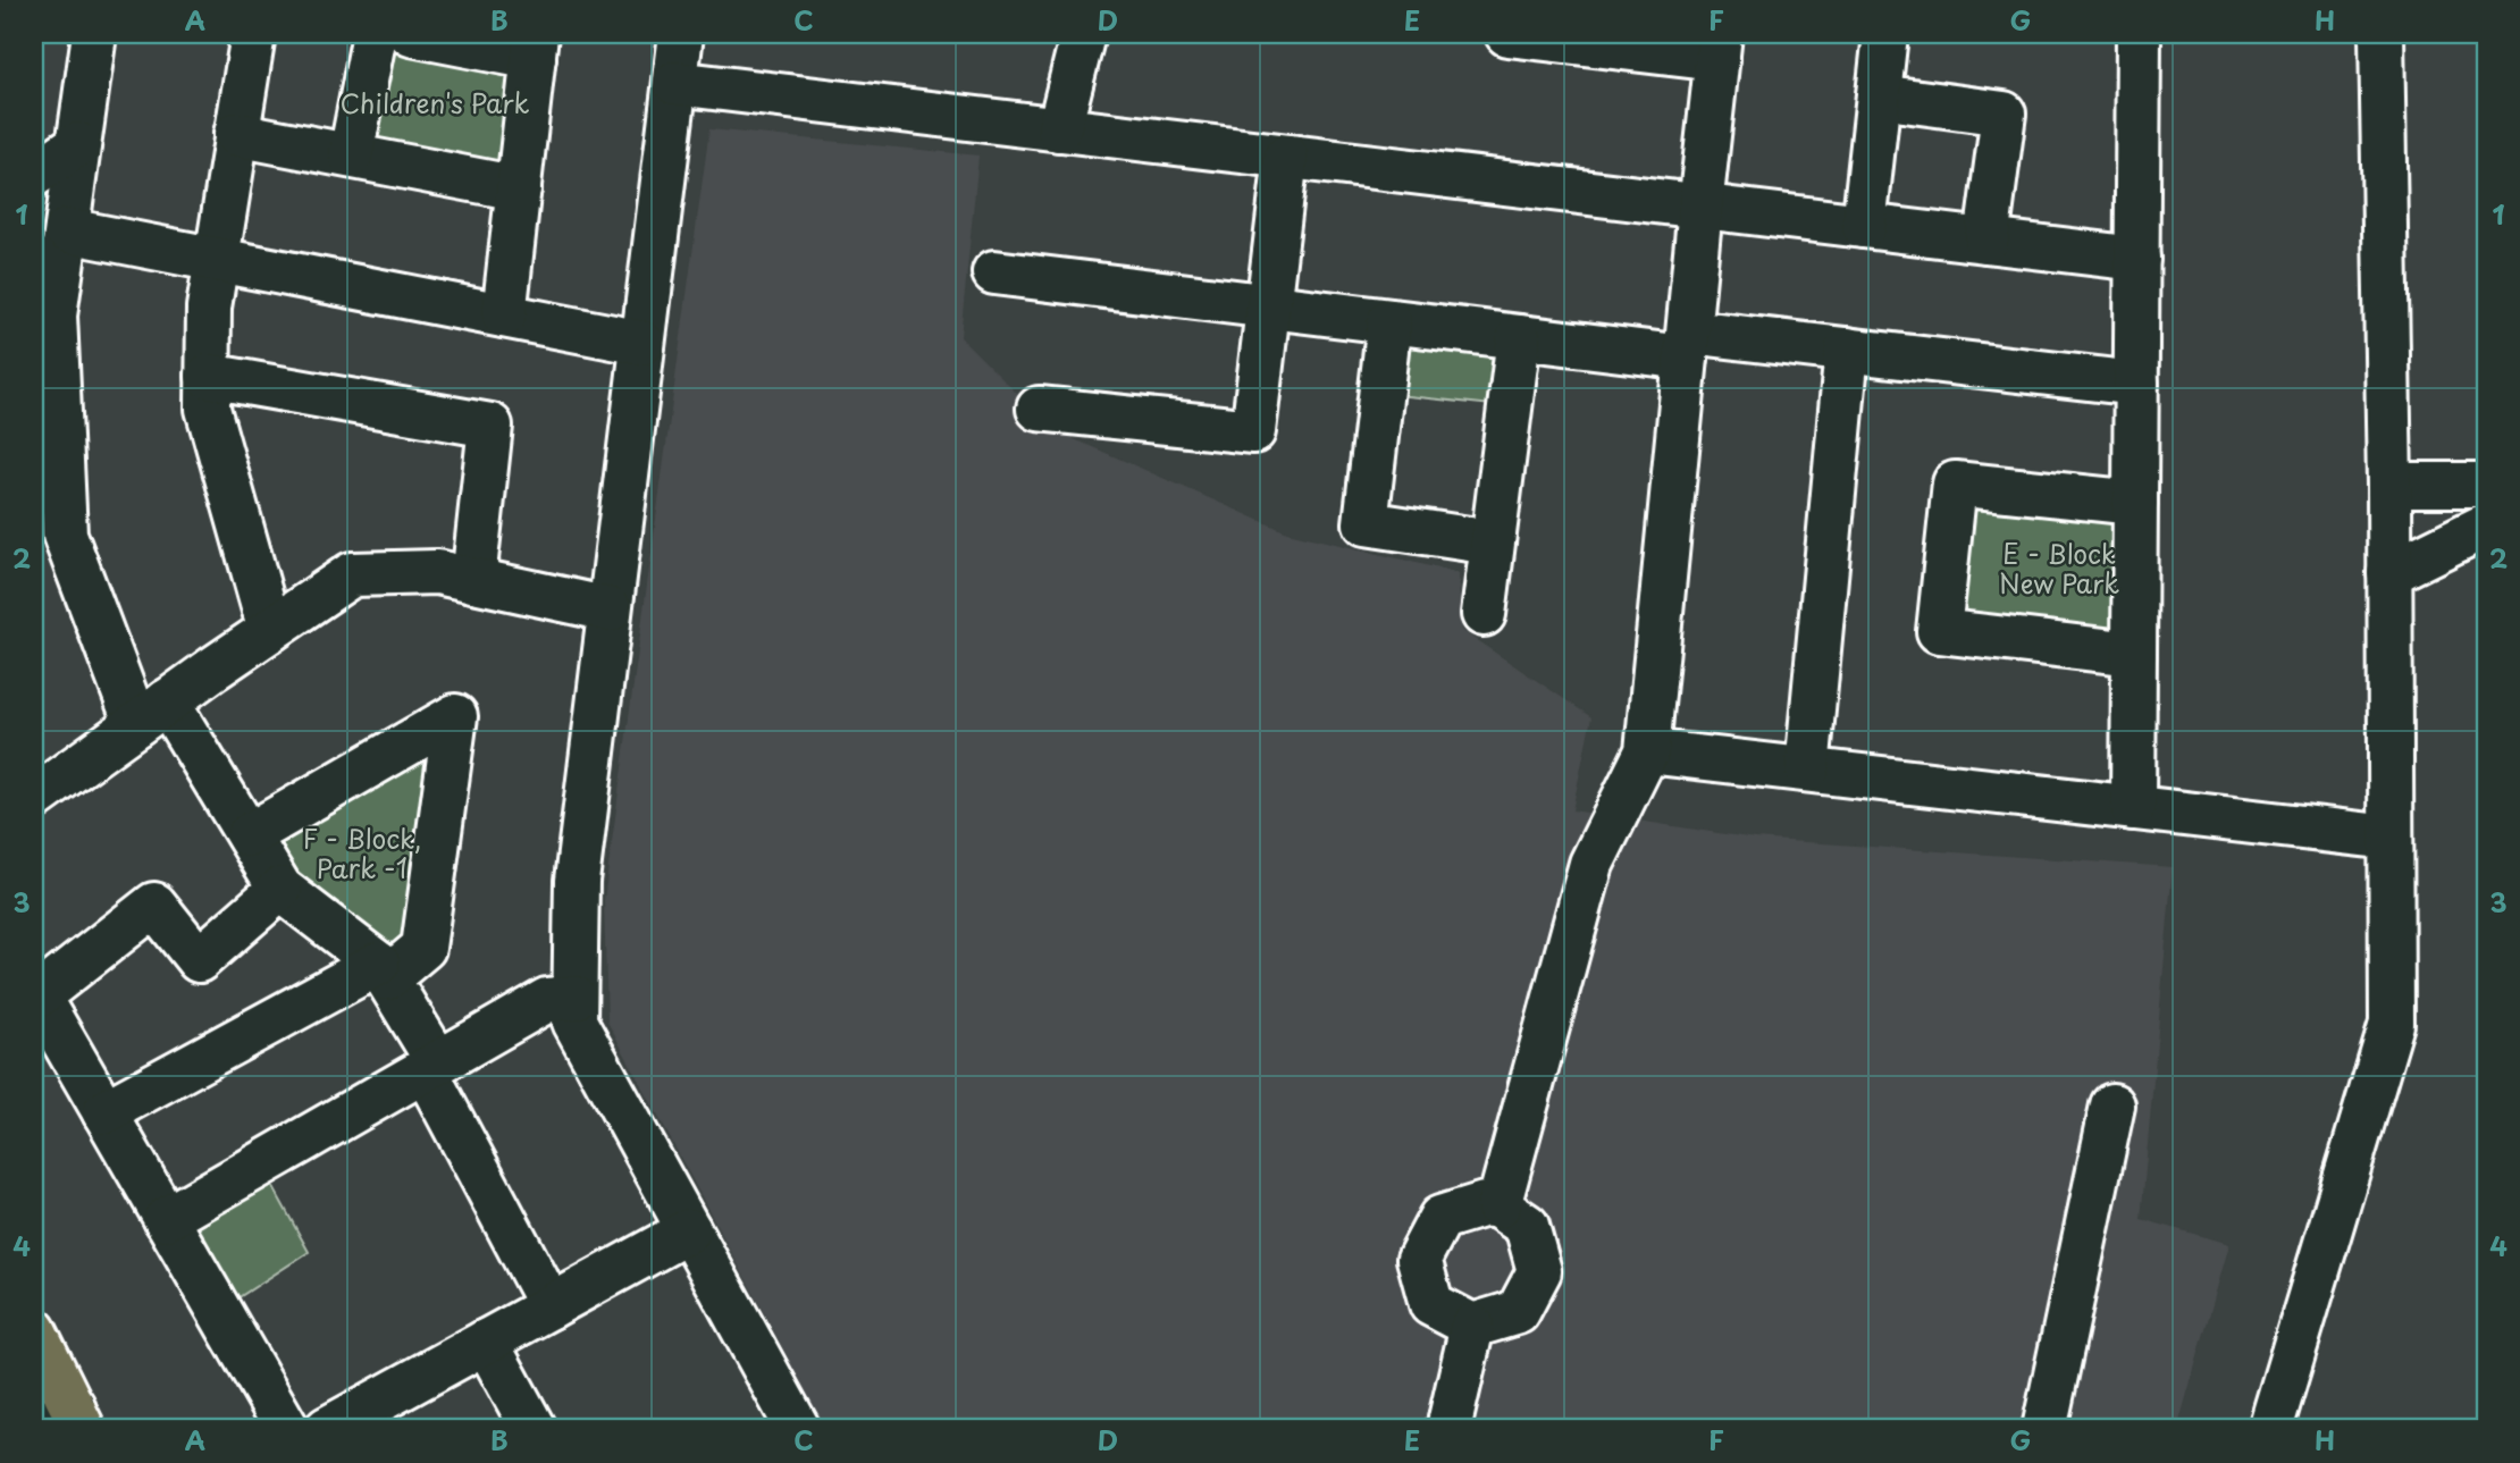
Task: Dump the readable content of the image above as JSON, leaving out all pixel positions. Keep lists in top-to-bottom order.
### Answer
{
  "parks": ["Children's Park", "E - Block New Park", "F - Block, Park -1"],
  "grid": {
    "columns": [
      "A",
      "B",
      "C",
      "D",
      "E",
      "F",
      "G",
      "H"
    ],
    "rows": [
      "1",
      "2",
      "3",
      "4"
    ]
  }
}
